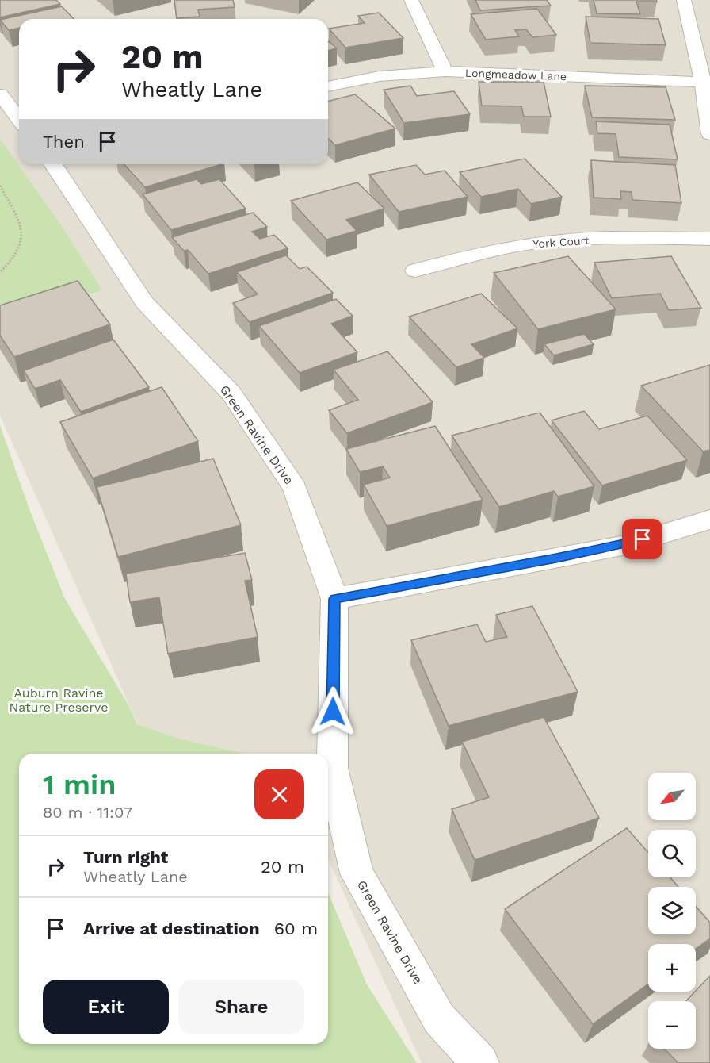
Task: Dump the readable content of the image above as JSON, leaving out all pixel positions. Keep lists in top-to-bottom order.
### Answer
{
  "streets": {
    "street": ["Longmeadow Lane", "York Court", "Green Ravine Drive"]
  },
  "parks": ["Auburn Ravine Nature Preserve"],
  "north": "bottom left",
  "page": {
    "turn": ["20 m", "Wheatly Lane"],
    "then": "Then",
    "heading": ["1 min", "80 m · 11:07"],
    "map_buttons": ["+", "−"],
    "list": [
      {
        "name": "Turn right",
        "note": "Wheatly Lane",
        "value": "20 m"
      },
      {
        "name": "Arrive at destination",
        "value": "60 m"
      }
    ],
    "buttons": ["Exit", "Share"]
  }
}
